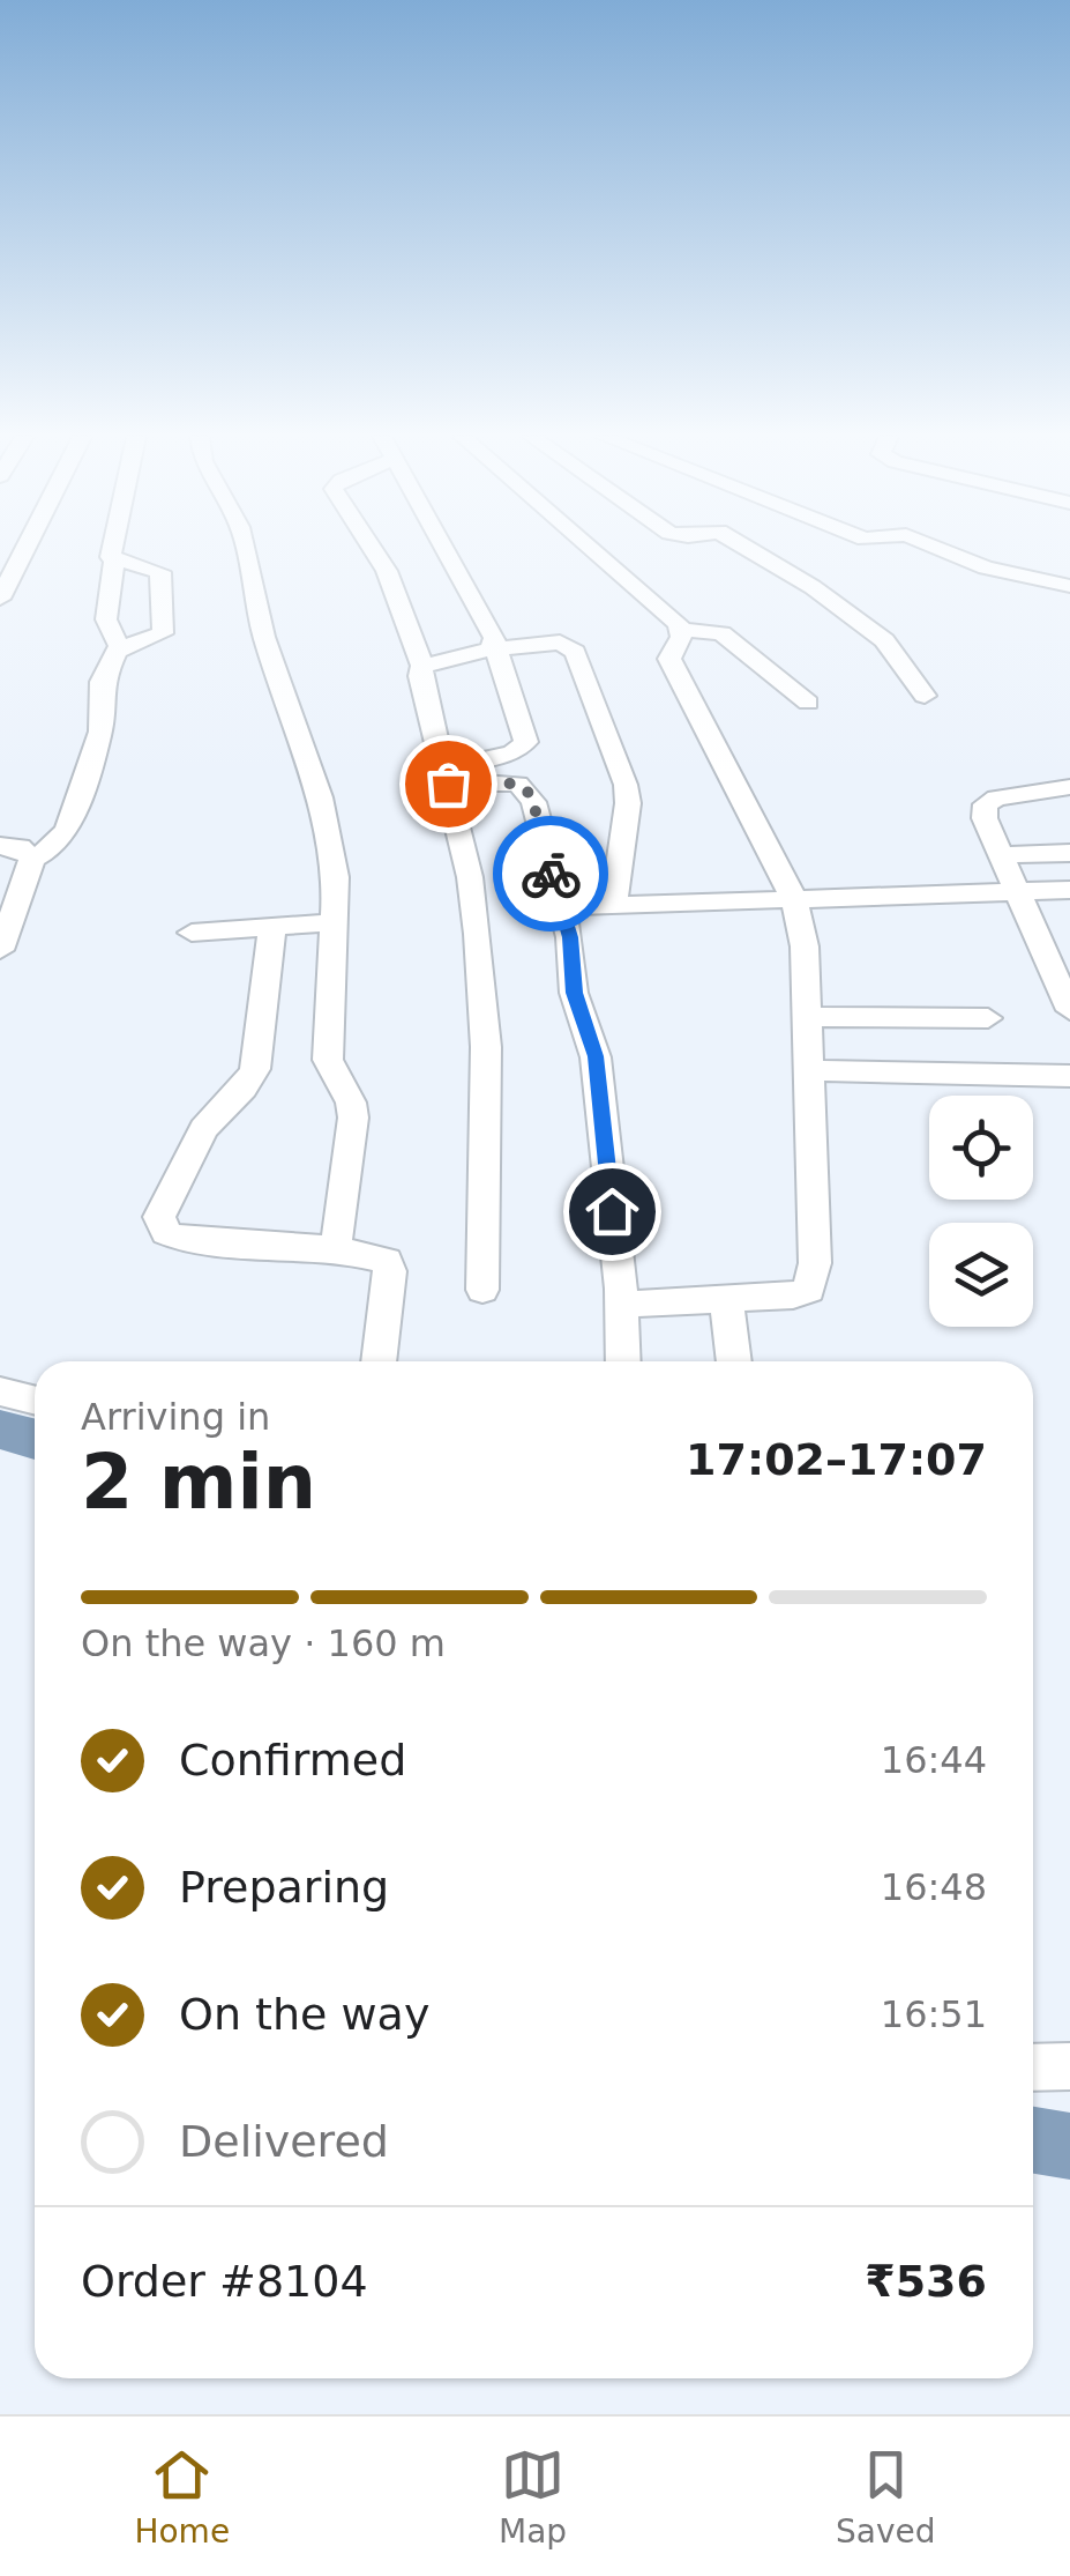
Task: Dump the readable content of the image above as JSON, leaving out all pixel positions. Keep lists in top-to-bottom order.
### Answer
{
  "page": {
    "heading": ["2 min", "Arriving in", "17:02–17:07"],
    "panel": ["Order #8104", "₹536"],
    "bar": "On the way · 160 m",
    "list": [
      ["Confirmed", "16:44"],
      ["Preparing", "16:48"],
      ["On the way", "16:51"],
      "Delivered"
    ],
    "tabs": ["Home", "Map", "Saved"]
  }
}
